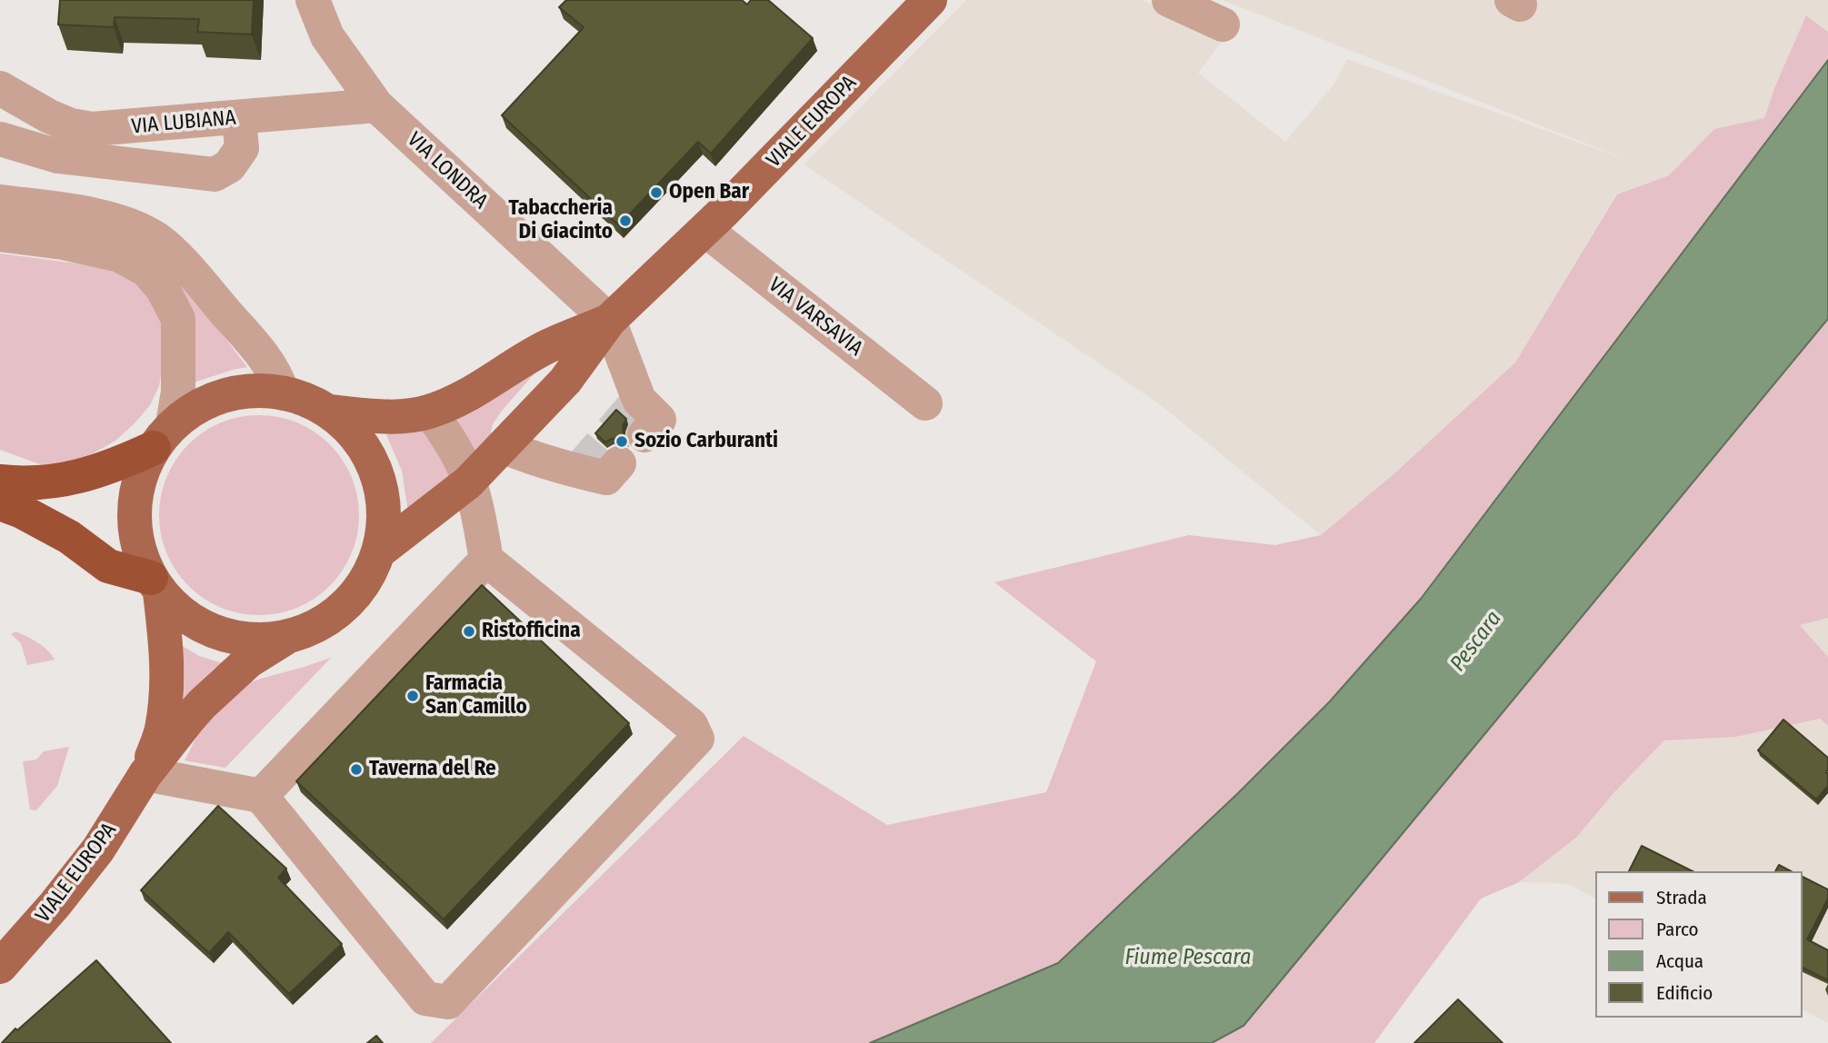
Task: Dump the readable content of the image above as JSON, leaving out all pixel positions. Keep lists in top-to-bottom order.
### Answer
{
  "streets": {
    "main road": ["VIALE EUROPA"],
    "street": ["VIA LUBIANA", "VIA LONDRA", "VIA VARSAVIA"]
  },
  "crossings": [
    ["VIALE EUROPA", "VIA LONDRA"],
    ["VIALE EUROPA", "VIA VARSAVIA"],
    ["VIA LUBIANA", "VIA LONDRA"]
  ],
  "water": ["Pescara", "Fiume Pescara"],
  "places": [
    "Open Bar",
    "Tabaccheria Di Giacinto",
    "Sozio Carburanti",
    "Ristofficina",
    "Farmacia San Camillo",
    "Taverna del Re"
  ],
  "legend": [
    "Strada",
    "Parco",
    "Acqua",
    "Edificio"
  ]
}
